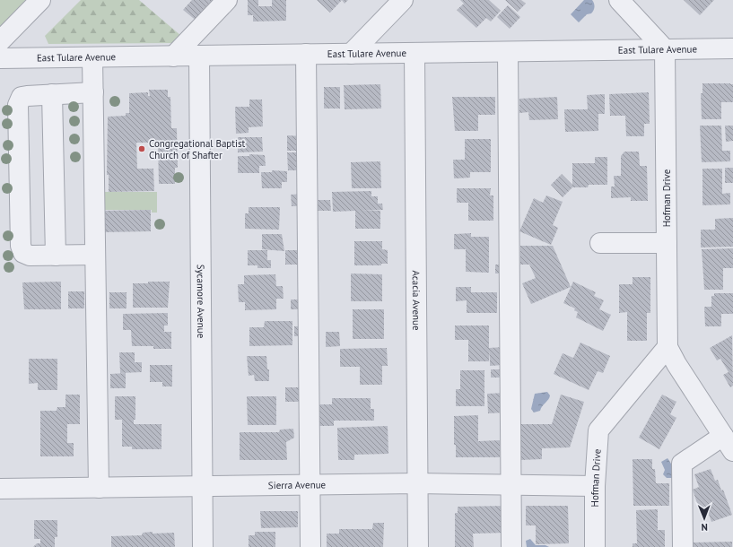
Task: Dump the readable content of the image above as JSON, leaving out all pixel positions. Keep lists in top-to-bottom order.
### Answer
{
  "streets": {
    "street": [
      "East Tulare Avenue",
      "Hofman Drive",
      "Acacia Avenue",
      "Sycamore Avenue",
      "Sierra Avenue"
    ]
  },
  "crossings": [
    ["East Tulare Avenue", "Hofman Drive"],
    ["East Tulare Avenue", "Acacia Avenue"],
    ["East Tulare Avenue", "Sycamore Avenue"],
    ["Hofman Drive", "Sierra Avenue"],
    ["Acacia Avenue", "Sierra Avenue"],
    ["Sycamore Avenue", "Sierra Avenue"]
  ],
  "places": ["Congregational Baptist Church of Shafter"],
  "north": "bottom"
}
